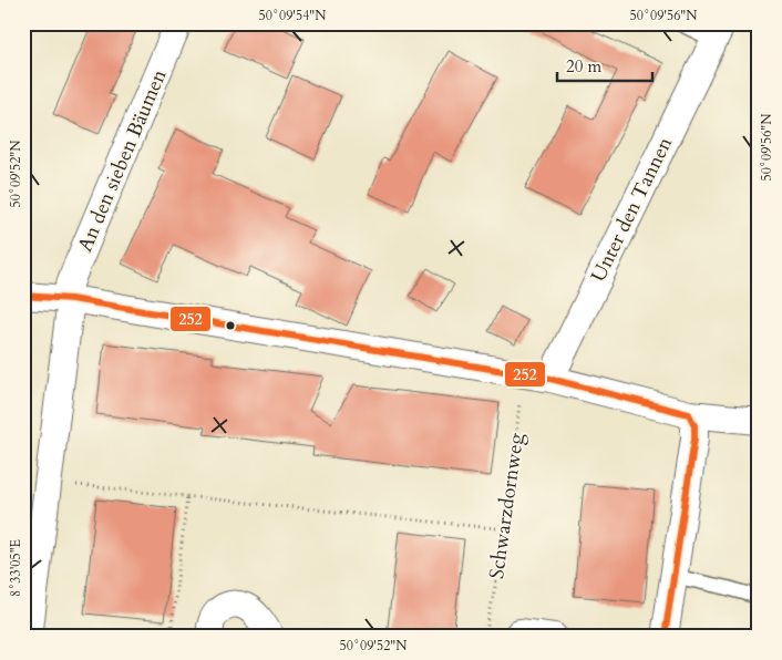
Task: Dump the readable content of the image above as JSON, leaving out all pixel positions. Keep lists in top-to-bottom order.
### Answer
{
  "streets": {
    "street": ["An den sieben Bäumen", "Unter den Tannen"],
    "path": ["Schwarzdornweg"]
  },
  "lines": ["transit line 252"],
  "scale_bar": "20 m",
  "coordinates": [
    "50°09'54\"N",
    "50°09'56\"N",
    "50°09'52\"N",
    "8°33'05\"E"
  ]
}
